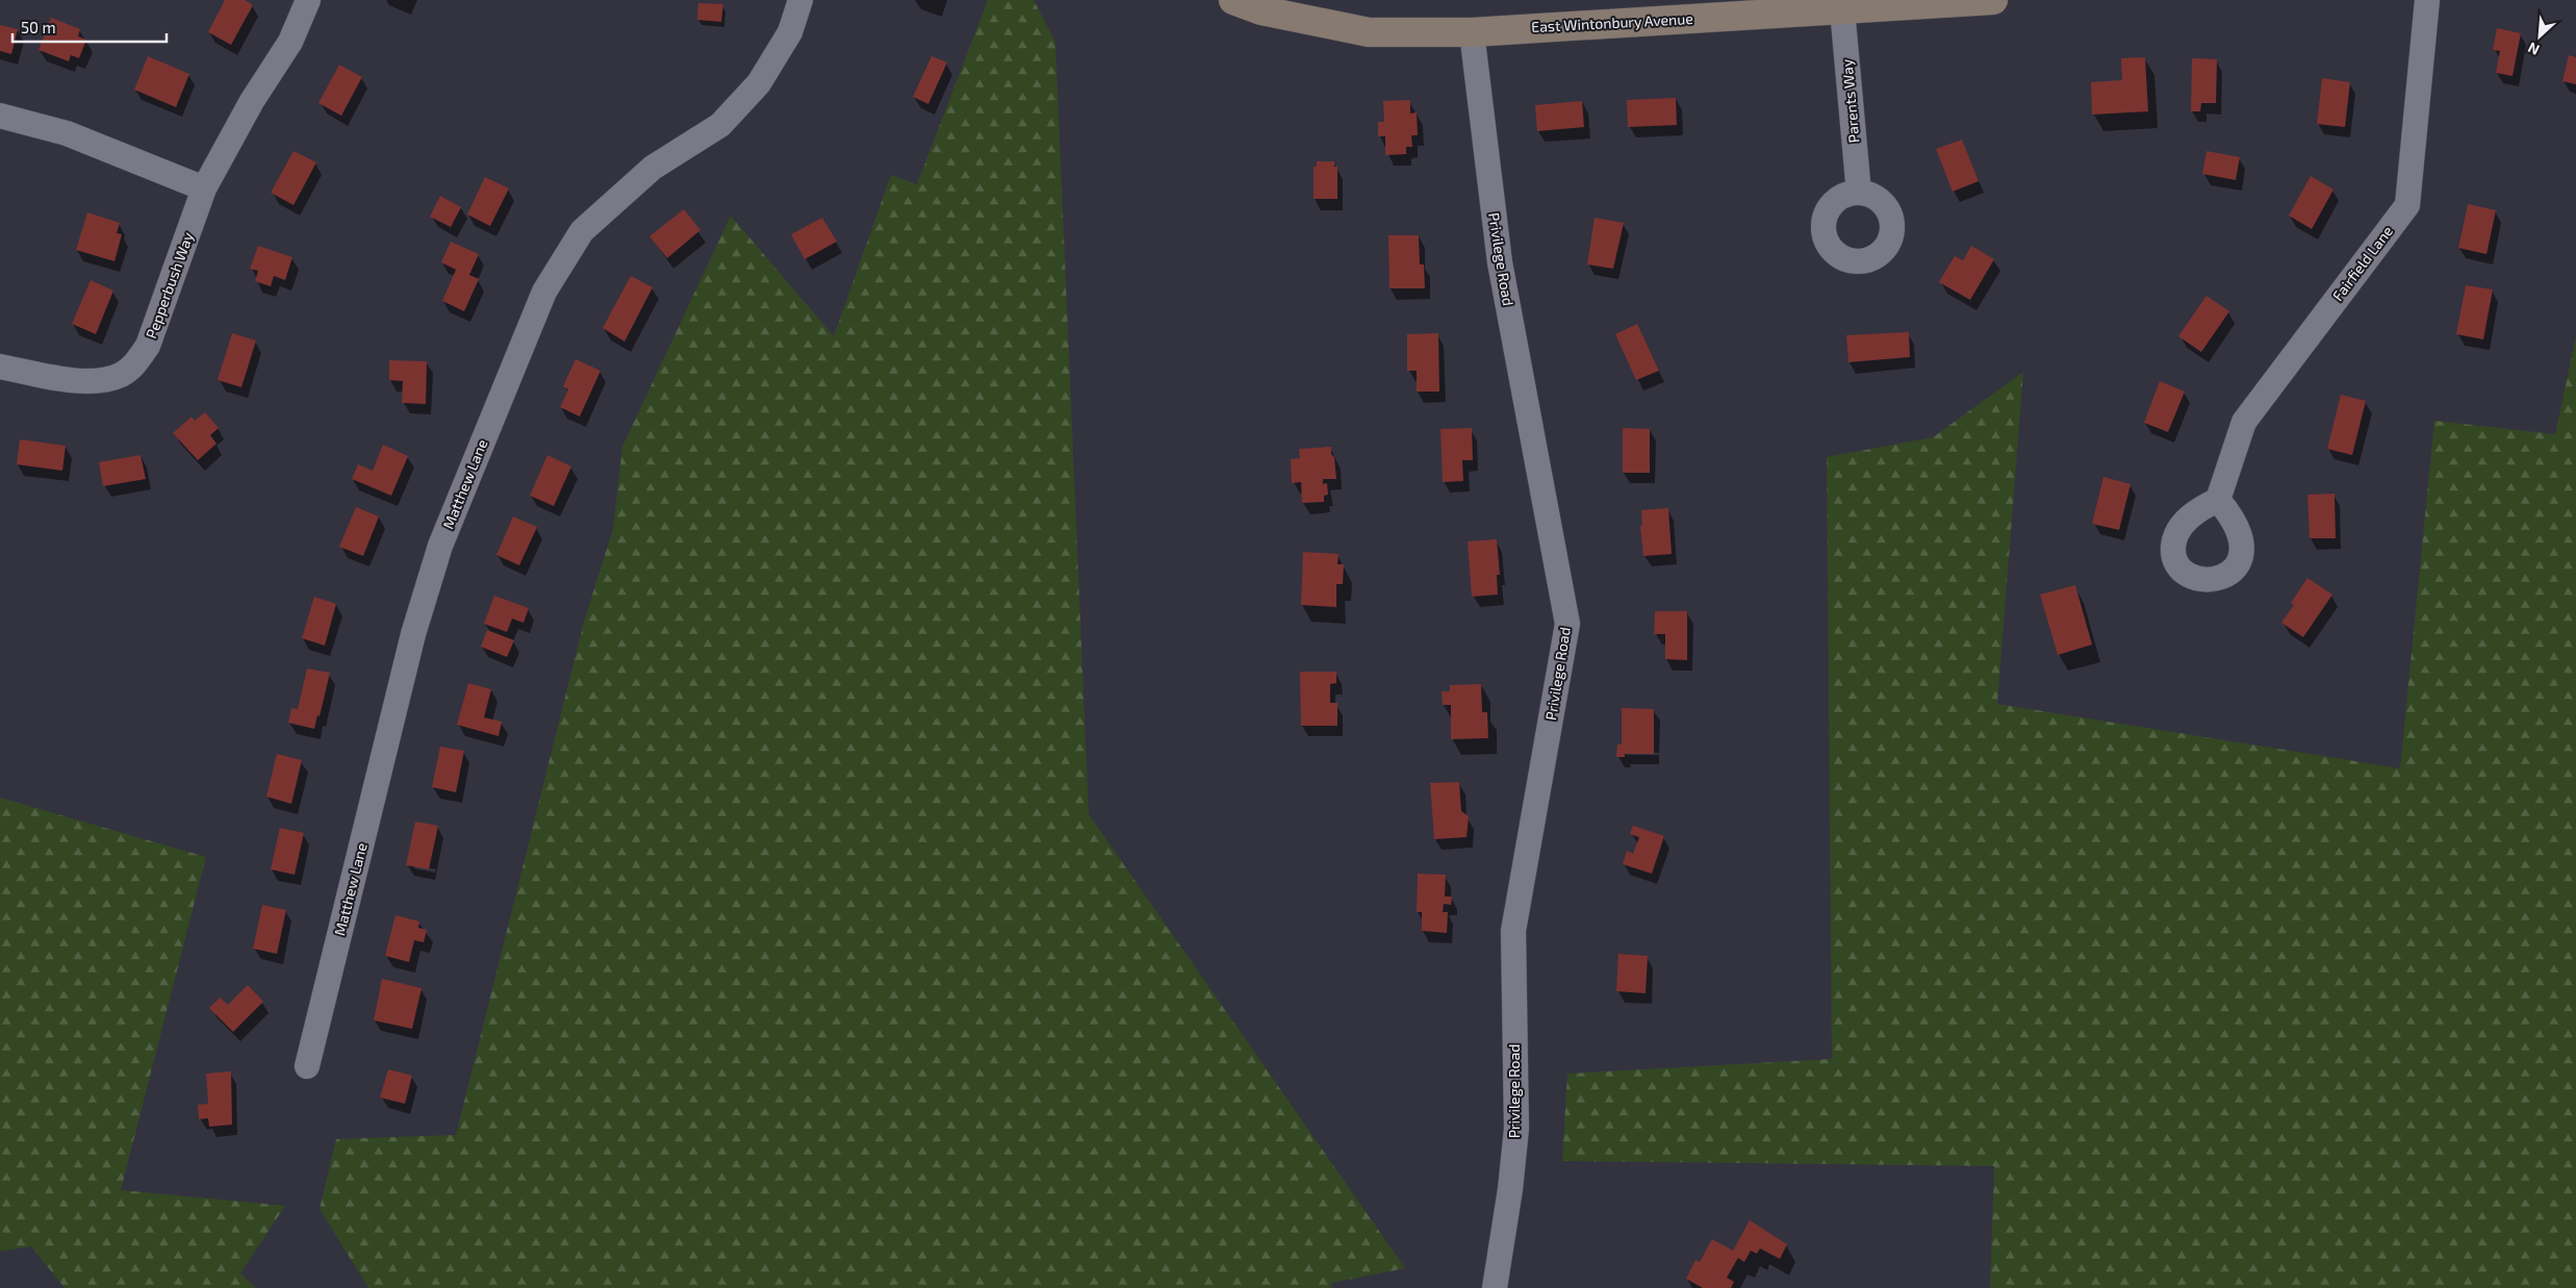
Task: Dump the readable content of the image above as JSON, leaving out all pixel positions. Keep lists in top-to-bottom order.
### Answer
{
  "streets": {
    "main road": ["East Wintonbury Avenue"],
    "street": [
      "Parents Way",
      "Privilege Road",
      "Fairfield Lane",
      "Pepperbush Way",
      "Matthew Lane"
    ]
  },
  "crossings": [
    ["East Wintonbury Avenue", "Parents Way"],
    ["East Wintonbury Avenue", "Privilege Road"]
  ],
  "scale_bar": "50 m",
  "north": "bottom left"
}
